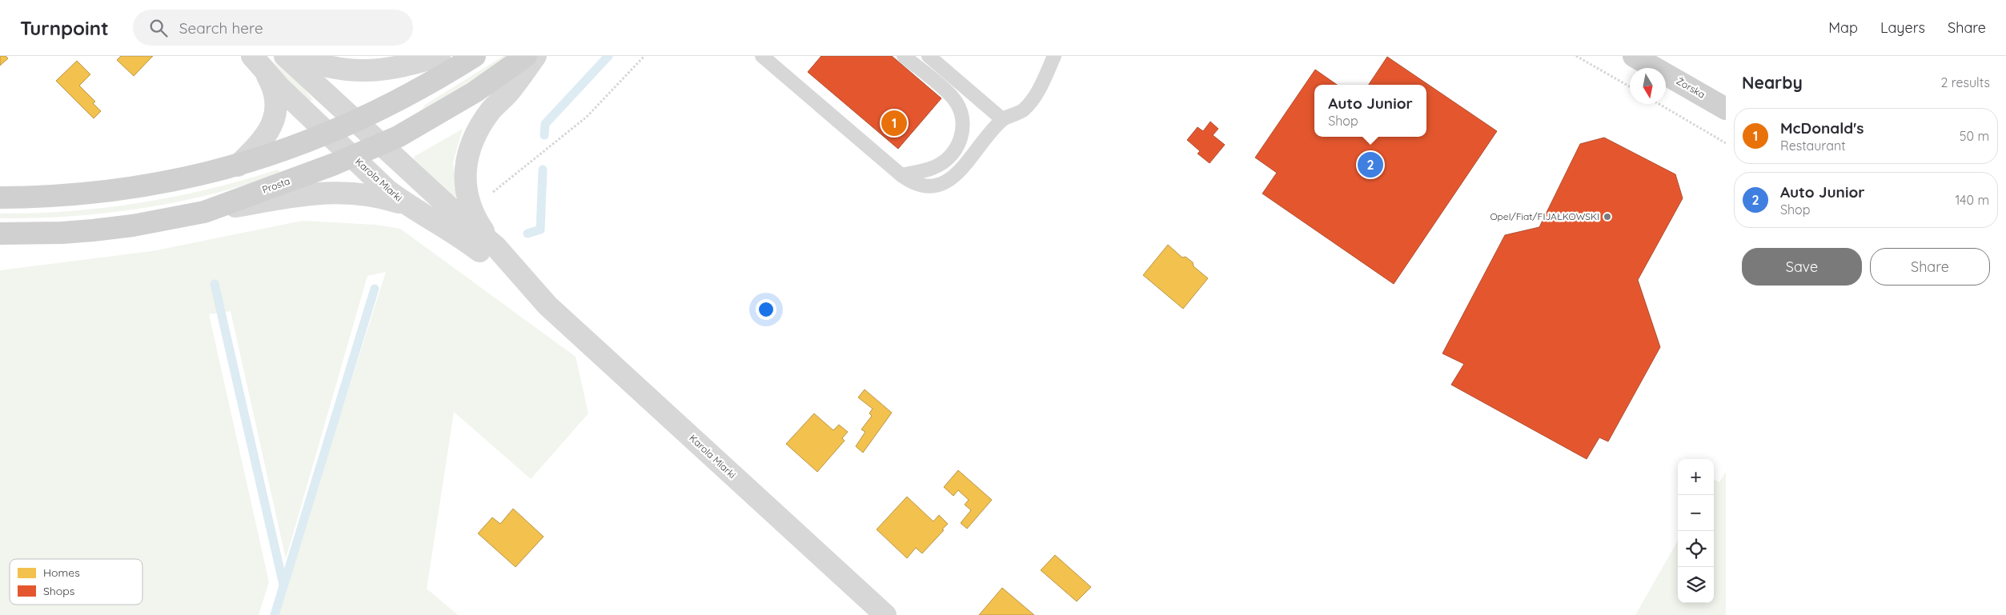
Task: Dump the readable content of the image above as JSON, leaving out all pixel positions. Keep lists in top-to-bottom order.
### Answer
{
  "streets": {
    "main road": ["Żorska", "Prosta"],
    "street": ["Karola Miarki"]
  },
  "crossings": [
    ["Karola Miarki", "Prosta"]
  ],
  "places": ["Opel/Fiat/FIJAŁKOWSKI"],
  "legend": ["Homes", "Shops"],
  "north": "bottom",
  "page": {
    "header": "Turnpoint",
    "search": "Search here",
    "nav": ["Map", "Layers", "Share"],
    "heading": ["Nearby", "2 results"],
    "popup": ["Auto Junior", "Shop"],
    "list": [
      {
        "mark": "1",
        "name": "McDonald's",
        "note": "Restaurant",
        "value": "50 m"
      },
      {
        "mark": "2",
        "name": "Auto Junior",
        "note": "Shop",
        "value": "140 m"
      }
    ],
    "pins": ["1", "2"],
    "buttons": ["Save", "Share"],
    "map_buttons": ["+", "−"]
  }
}
